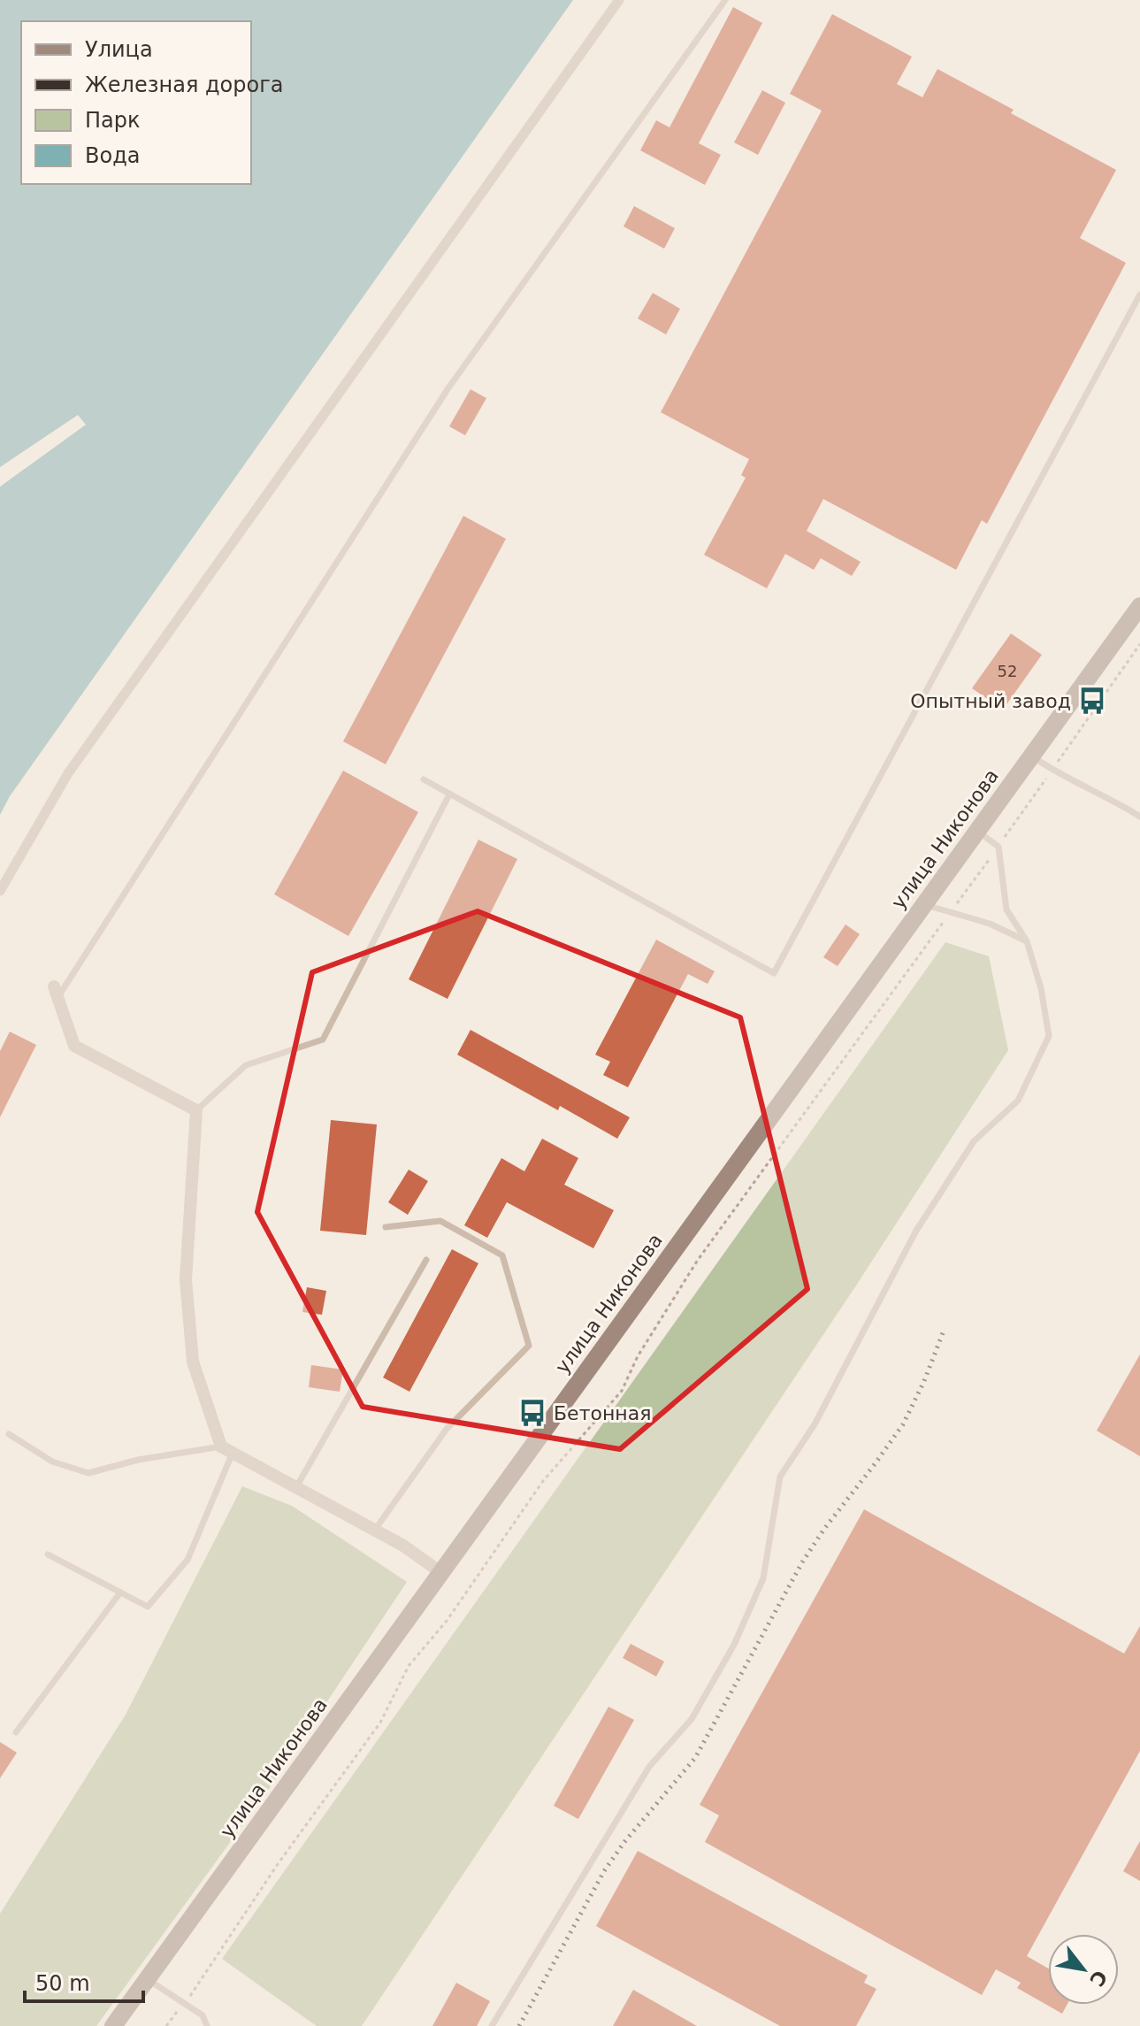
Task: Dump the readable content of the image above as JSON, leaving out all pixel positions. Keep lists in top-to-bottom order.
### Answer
{
  "streets": {
    "main road": ["улица Никонова"]
  },
  "places": {
    "bus stop": ["Опытный завод", "Бетонная"]
  },
  "house_numbers": ["52"],
  "legend": [
    "Улица",
    "Железная дорога",
    "Парк",
    "Вода"
  ],
  "scale_bar": "50 m",
  "north": "bottom right"
}
